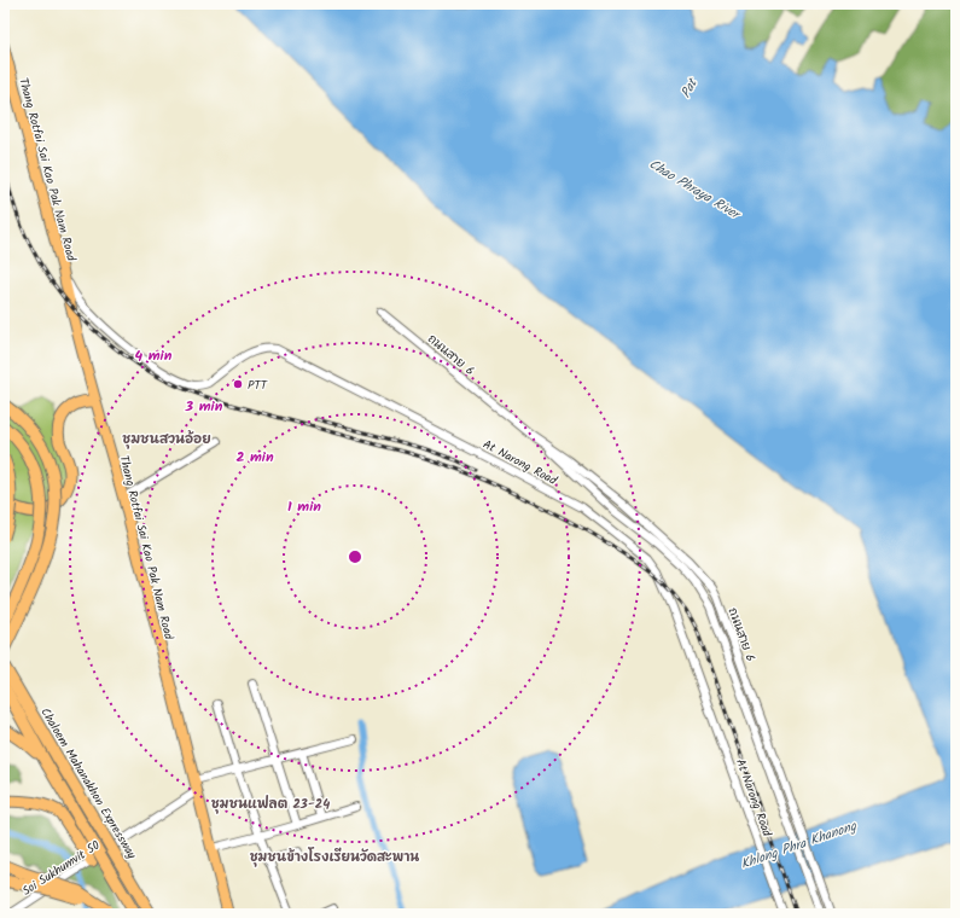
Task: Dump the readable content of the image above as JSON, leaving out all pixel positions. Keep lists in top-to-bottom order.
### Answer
{
  "streets": {
    "highway": ["Chaloem Mahanakhon Expressway"],
    "main road": ["Thang Rotfai Sai Kao Pak Nam Road"],
    "street": ["ถนนสาย 6", "At Narong Road", "Soi Sukhumvit 50"]
  },
  "crossings": [
    ["Thang Rotfai Sai Kao Pak Nam Road", "At Narong Road"],
    ["Thang Rotfai Sai Kao Pak Nam Road", "Soi Sukhumvit 50"]
  ],
  "districts": ["ชุมชนสวนอ้อย", "ชุมชนแฟลต 23-24", "ชุมชนข้างโรงเรียนวัดสะพาน"],
  "water": ["Pat", "Chao Phraya River", "Khlong Phra Khanong"],
  "places": ["PTT"],
  "rings": [
    "4 min",
    "3 min",
    "2 min",
    "1 min"
  ]
}
